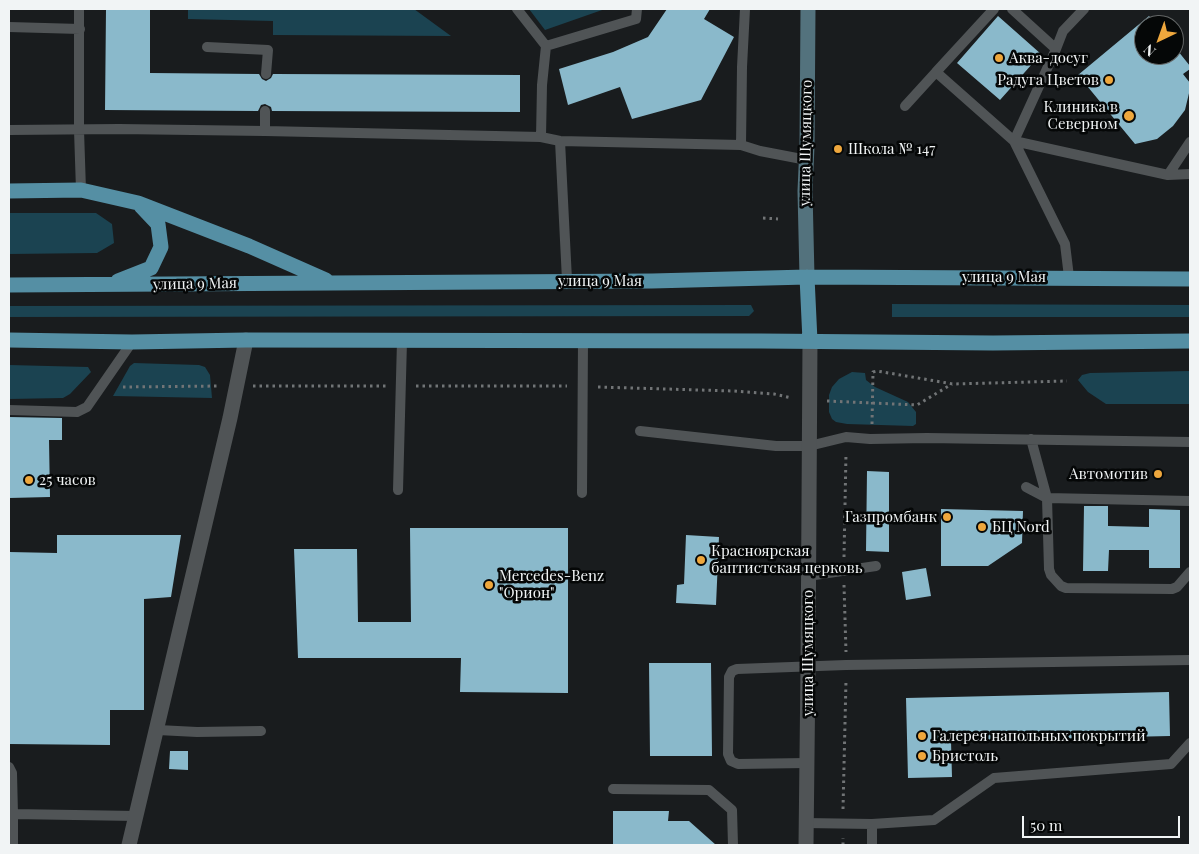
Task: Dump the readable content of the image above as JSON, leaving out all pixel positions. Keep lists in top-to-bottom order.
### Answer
{
  "streets": {
    "main road": ["улица 9 Мая"],
    "street": ["улица Шумяцкого"]
  },
  "crossings": [
    ["улица Шумяцкого", "улица 9 Мая"]
  ],
  "places": [
    "Аква-досуг",
    "Радуга Цветов",
    "Клиника в Северном",
    "Школа № 147",
    "Автомотив",
    "25 часов",
    "Газпромбанк",
    "БЦ Nord",
    "Красноярская баптистская церковь",
    "Mercedes-Benz \"Орион\"",
    "Галерея напольных покрытий",
    "Бристоль"
  ],
  "scale_bar": "50 m",
  "north": "bottom left"
}
